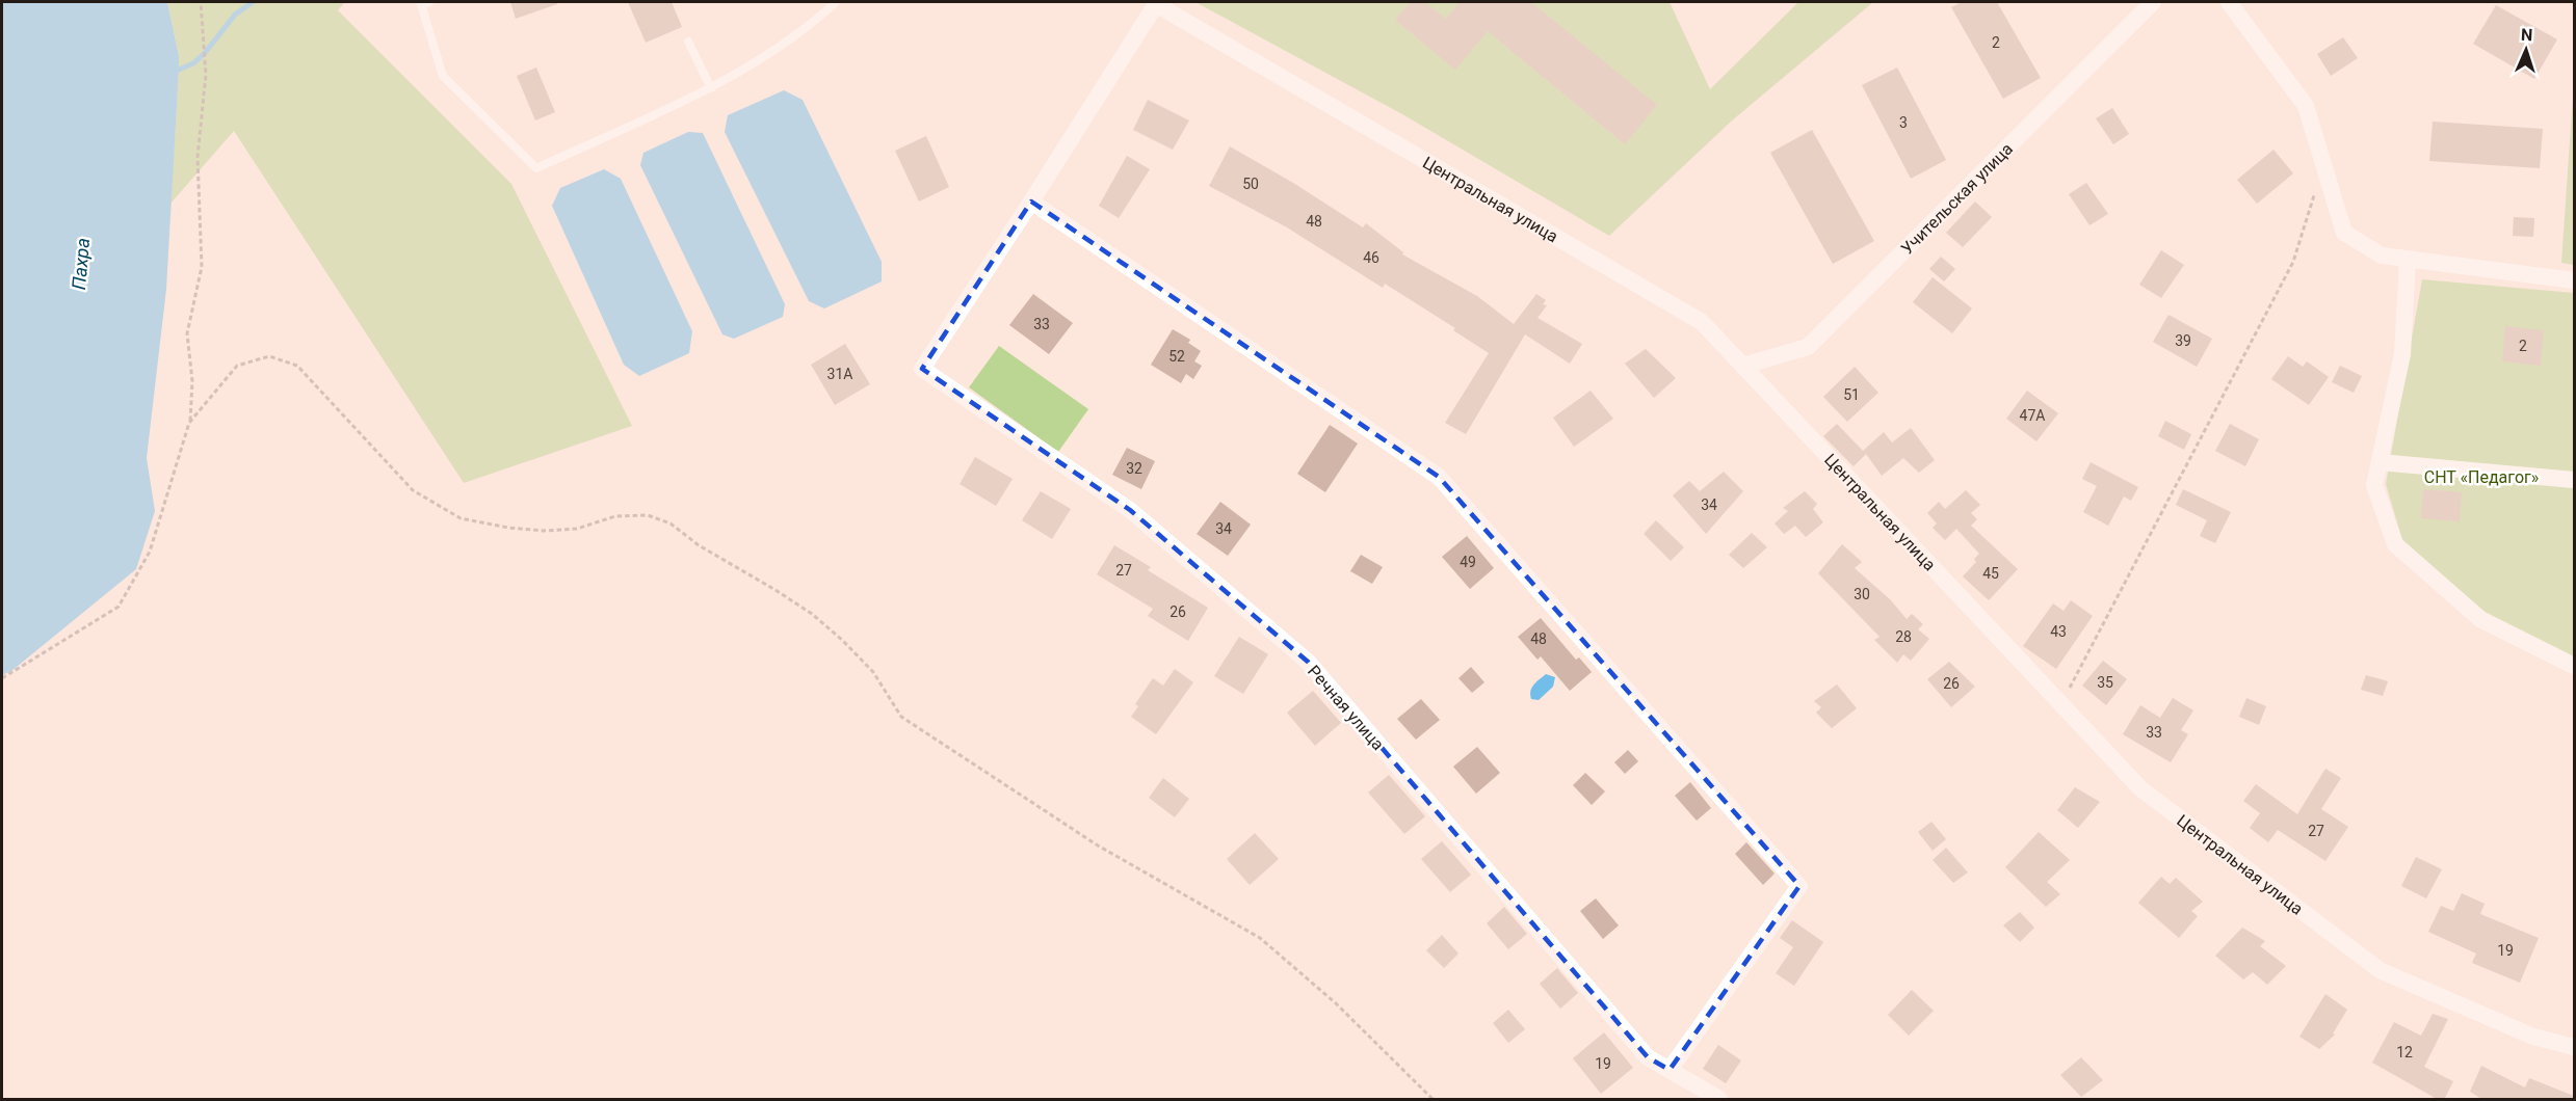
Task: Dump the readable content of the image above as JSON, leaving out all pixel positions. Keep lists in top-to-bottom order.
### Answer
{
  "streets": {
    "street": ["Центральная улица", "Учительская улица", "Речная улица"]
  },
  "crossings": [
    ["Центральная улица", "Учительская улица"]
  ],
  "water": ["Пахра"],
  "parks": ["СНТ «Педагог»"],
  "house_numbers": [
    "2",
    "3",
    "50",
    "48",
    "46",
    "33",
    "39",
    "2",
    "52",
    "31А",
    "51",
    "47А",
    "32",
    "34",
    "34",
    "49",
    "27",
    "45",
    "30",
    "26",
    "43",
    "28",
    "48",
    "35",
    "26",
    "33",
    "27",
    "19",
    "12",
    "19"
  ],
  "north": "top"
}
